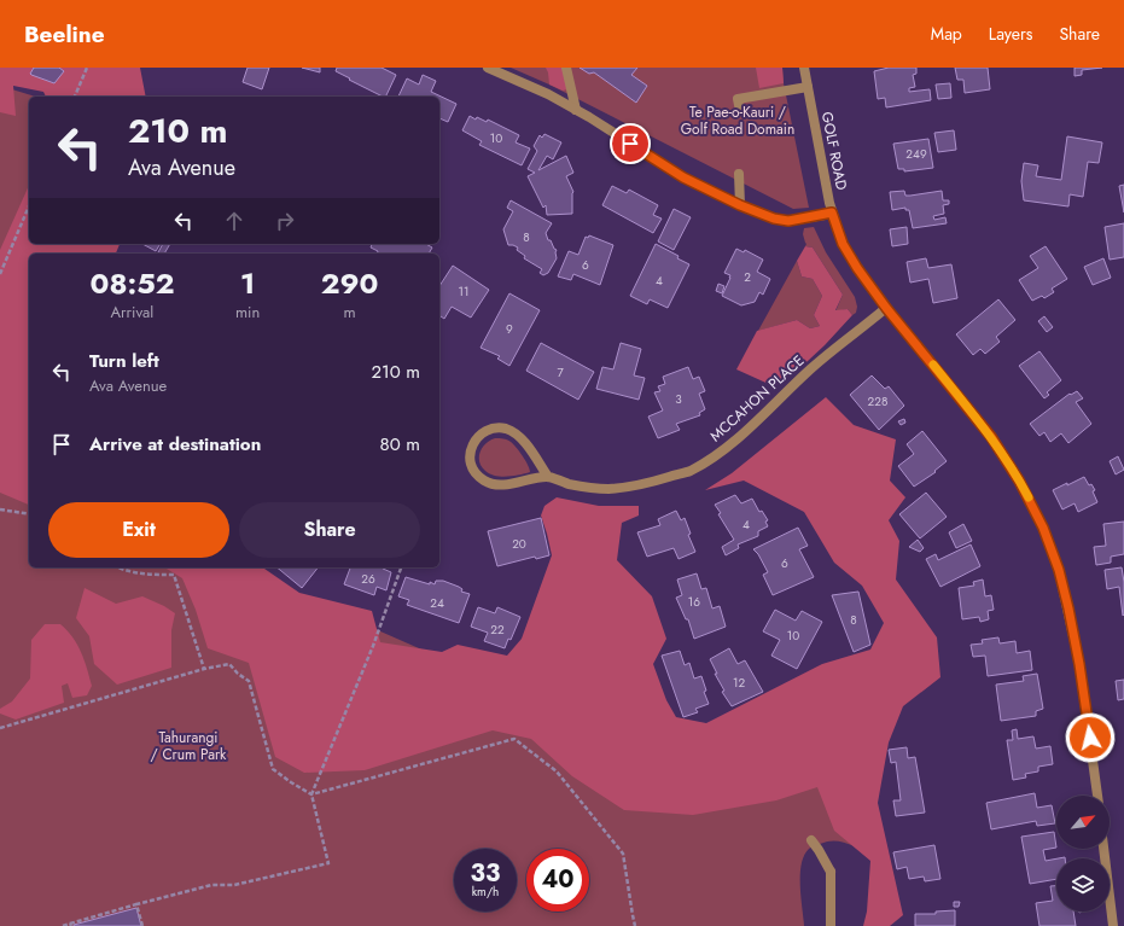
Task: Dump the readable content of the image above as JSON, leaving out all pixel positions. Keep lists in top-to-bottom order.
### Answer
{
  "streets": {
    "street": ["GOLF ROAD", "MCCAHON PLACE"]
  },
  "crossings": [
    ["GOLF ROAD", "MCCAHON PLACE"]
  ],
  "parks": ["Te Pae-o-Kauri / Golf Road Domain", "Tahurangi / Crum Park"],
  "house_numbers": [
    "10",
    "249",
    "8",
    "6",
    "2",
    "4",
    "11",
    "9",
    "7",
    "3",
    "228",
    "4",
    "20",
    "6",
    "26",
    "16",
    "24",
    "8",
    "22",
    "10",
    "12"
  ],
  "north": "top right",
  "page": {
    "header": "Beeline",
    "nav": ["Map", "Layers", "Share"],
    "turn": ["210 m", "Ava Avenue"],
    "eta": [
      "08:52",
      "Arrival",
      "1",
      "min",
      "290",
      "m"
    ],
    "list": [
      {
        "name": "Turn left",
        "note": "Ava Avenue",
        "value": "210 m"
      },
      {
        "name": "Arrive at destination",
        "value": "80 m"
      }
    ],
    "buttons": ["Exit", "Share"],
    "speed": "33 km/h",
    "limit": "40"
  }
}
